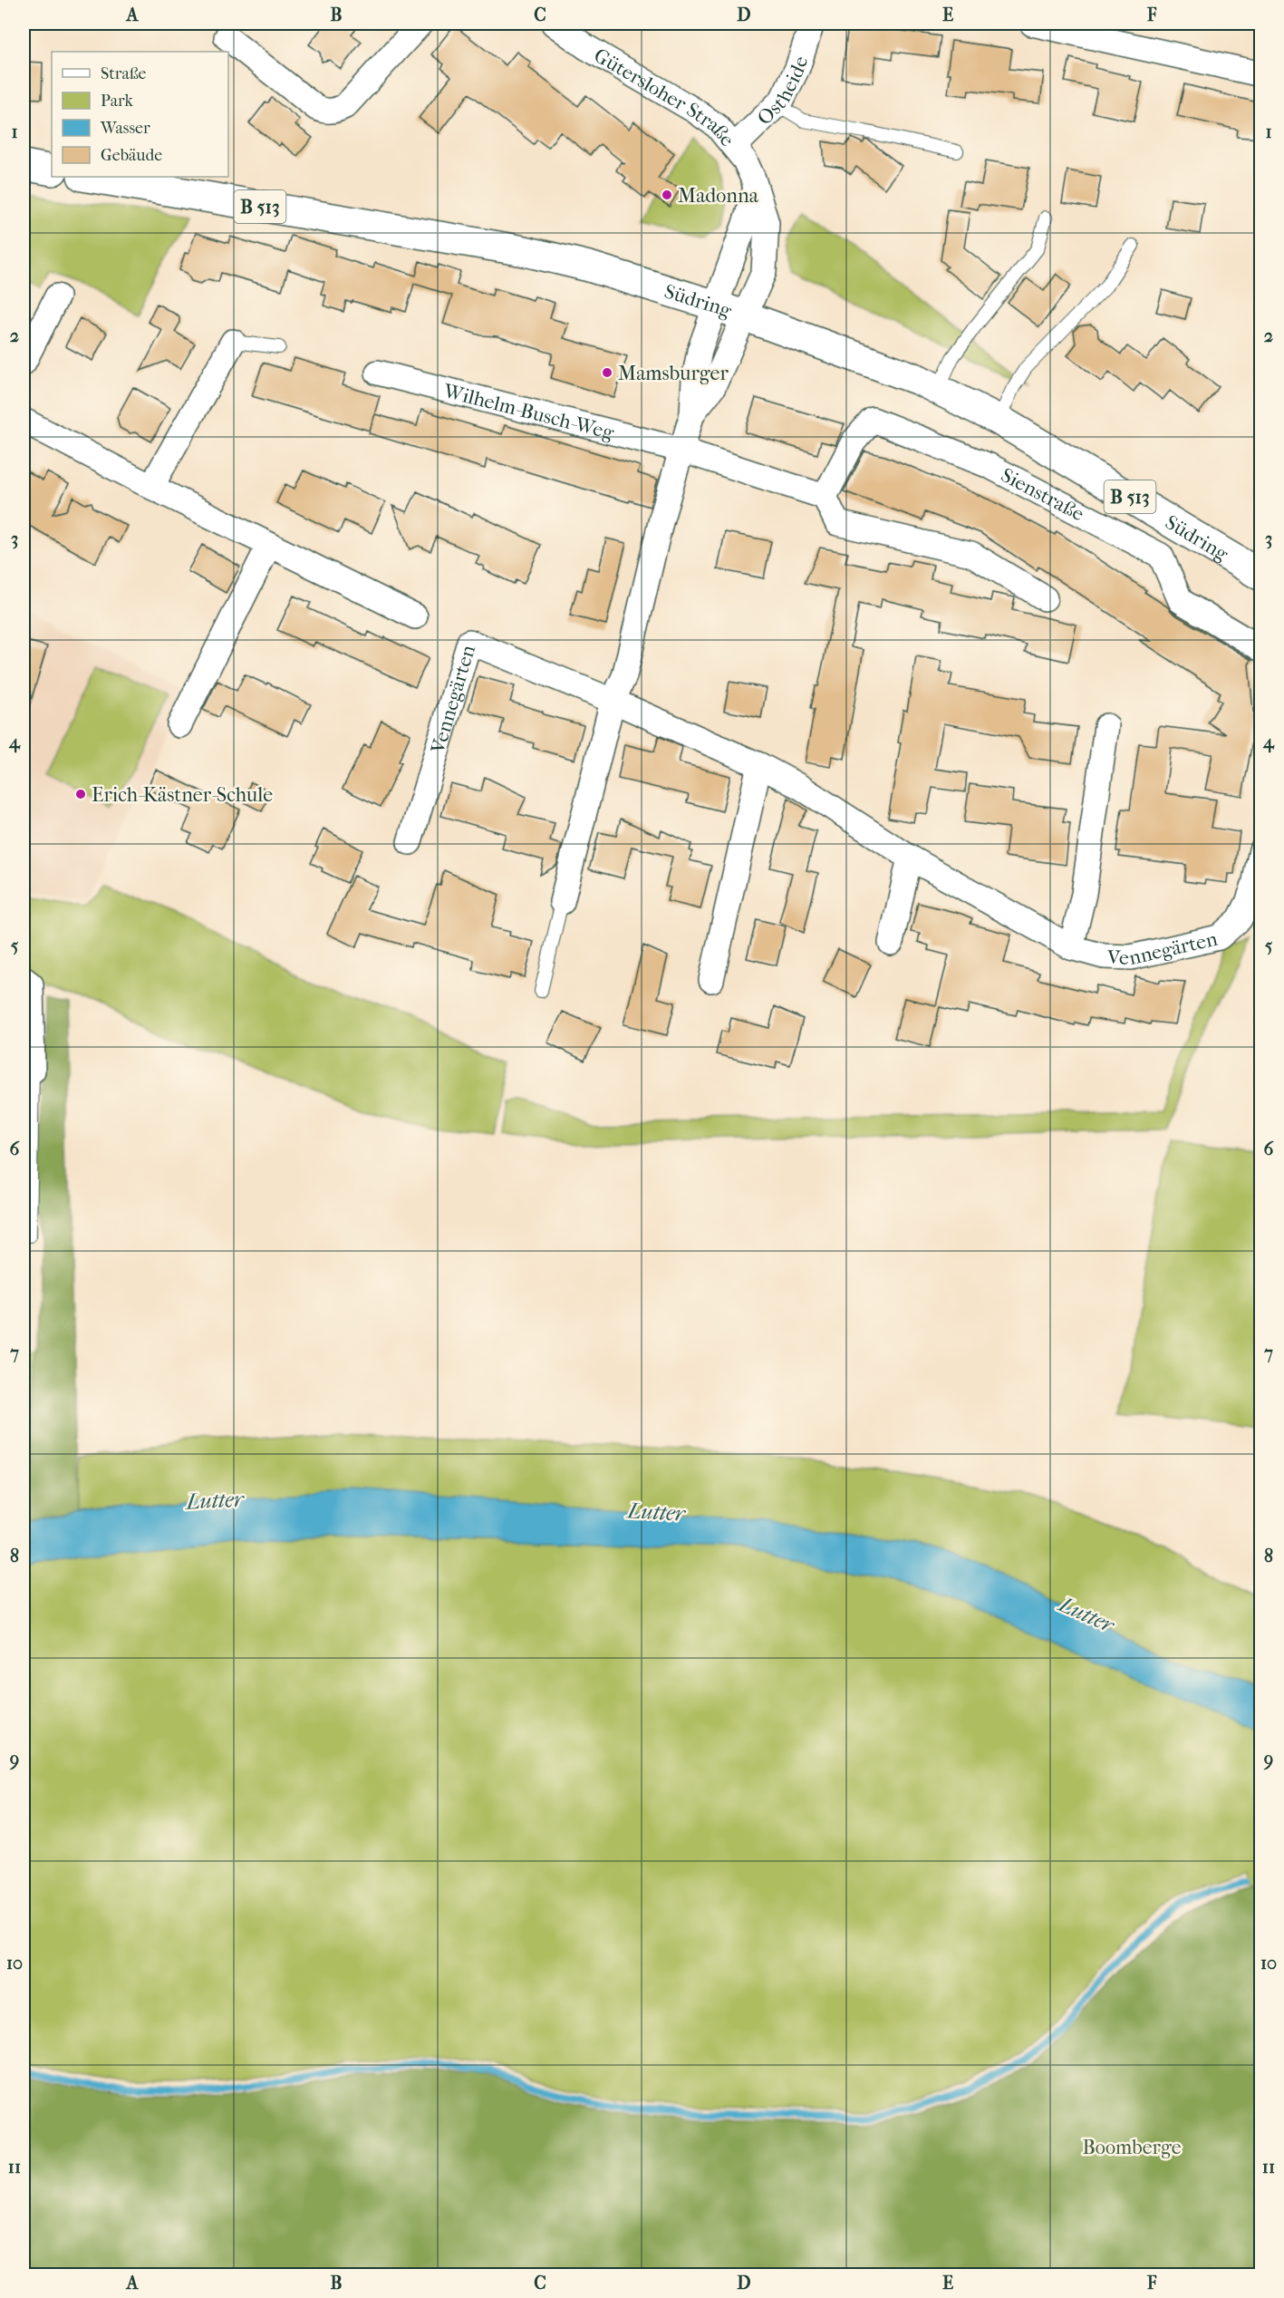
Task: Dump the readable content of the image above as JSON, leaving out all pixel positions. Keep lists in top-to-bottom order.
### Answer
{
  "streets": {
    "main road": ["B 513", "Südring"],
    "street": [
      "Ostheide",
      "Gütersloher Straße",
      "Wilhelm-Busch-Weg",
      "Sienstraße",
      "Vennegärten"
    ]
  },
  "crossings": [
    ["Ostheide", "Gütersloher Straße"],
    ["Gütersloher Straße", "Südring"]
  ],
  "water": ["Lutter"],
  "parks": ["Boomberge"],
  "places": ["Madonna", "Mamsburger", "Erich-Kästner-Schule"],
  "legend": [
    "Straße",
    "Park",
    "Wasser",
    "Gebäude"
  ],
  "grid": {
    "columns": [
      "A",
      "B",
      "C",
      "D",
      "E",
      "F"
    ],
    "rows": [
      "1",
      "2",
      "3",
      "4",
      "5",
      "6",
      "7",
      "8",
      "9",
      "10",
      "11"
    ]
  }
}
